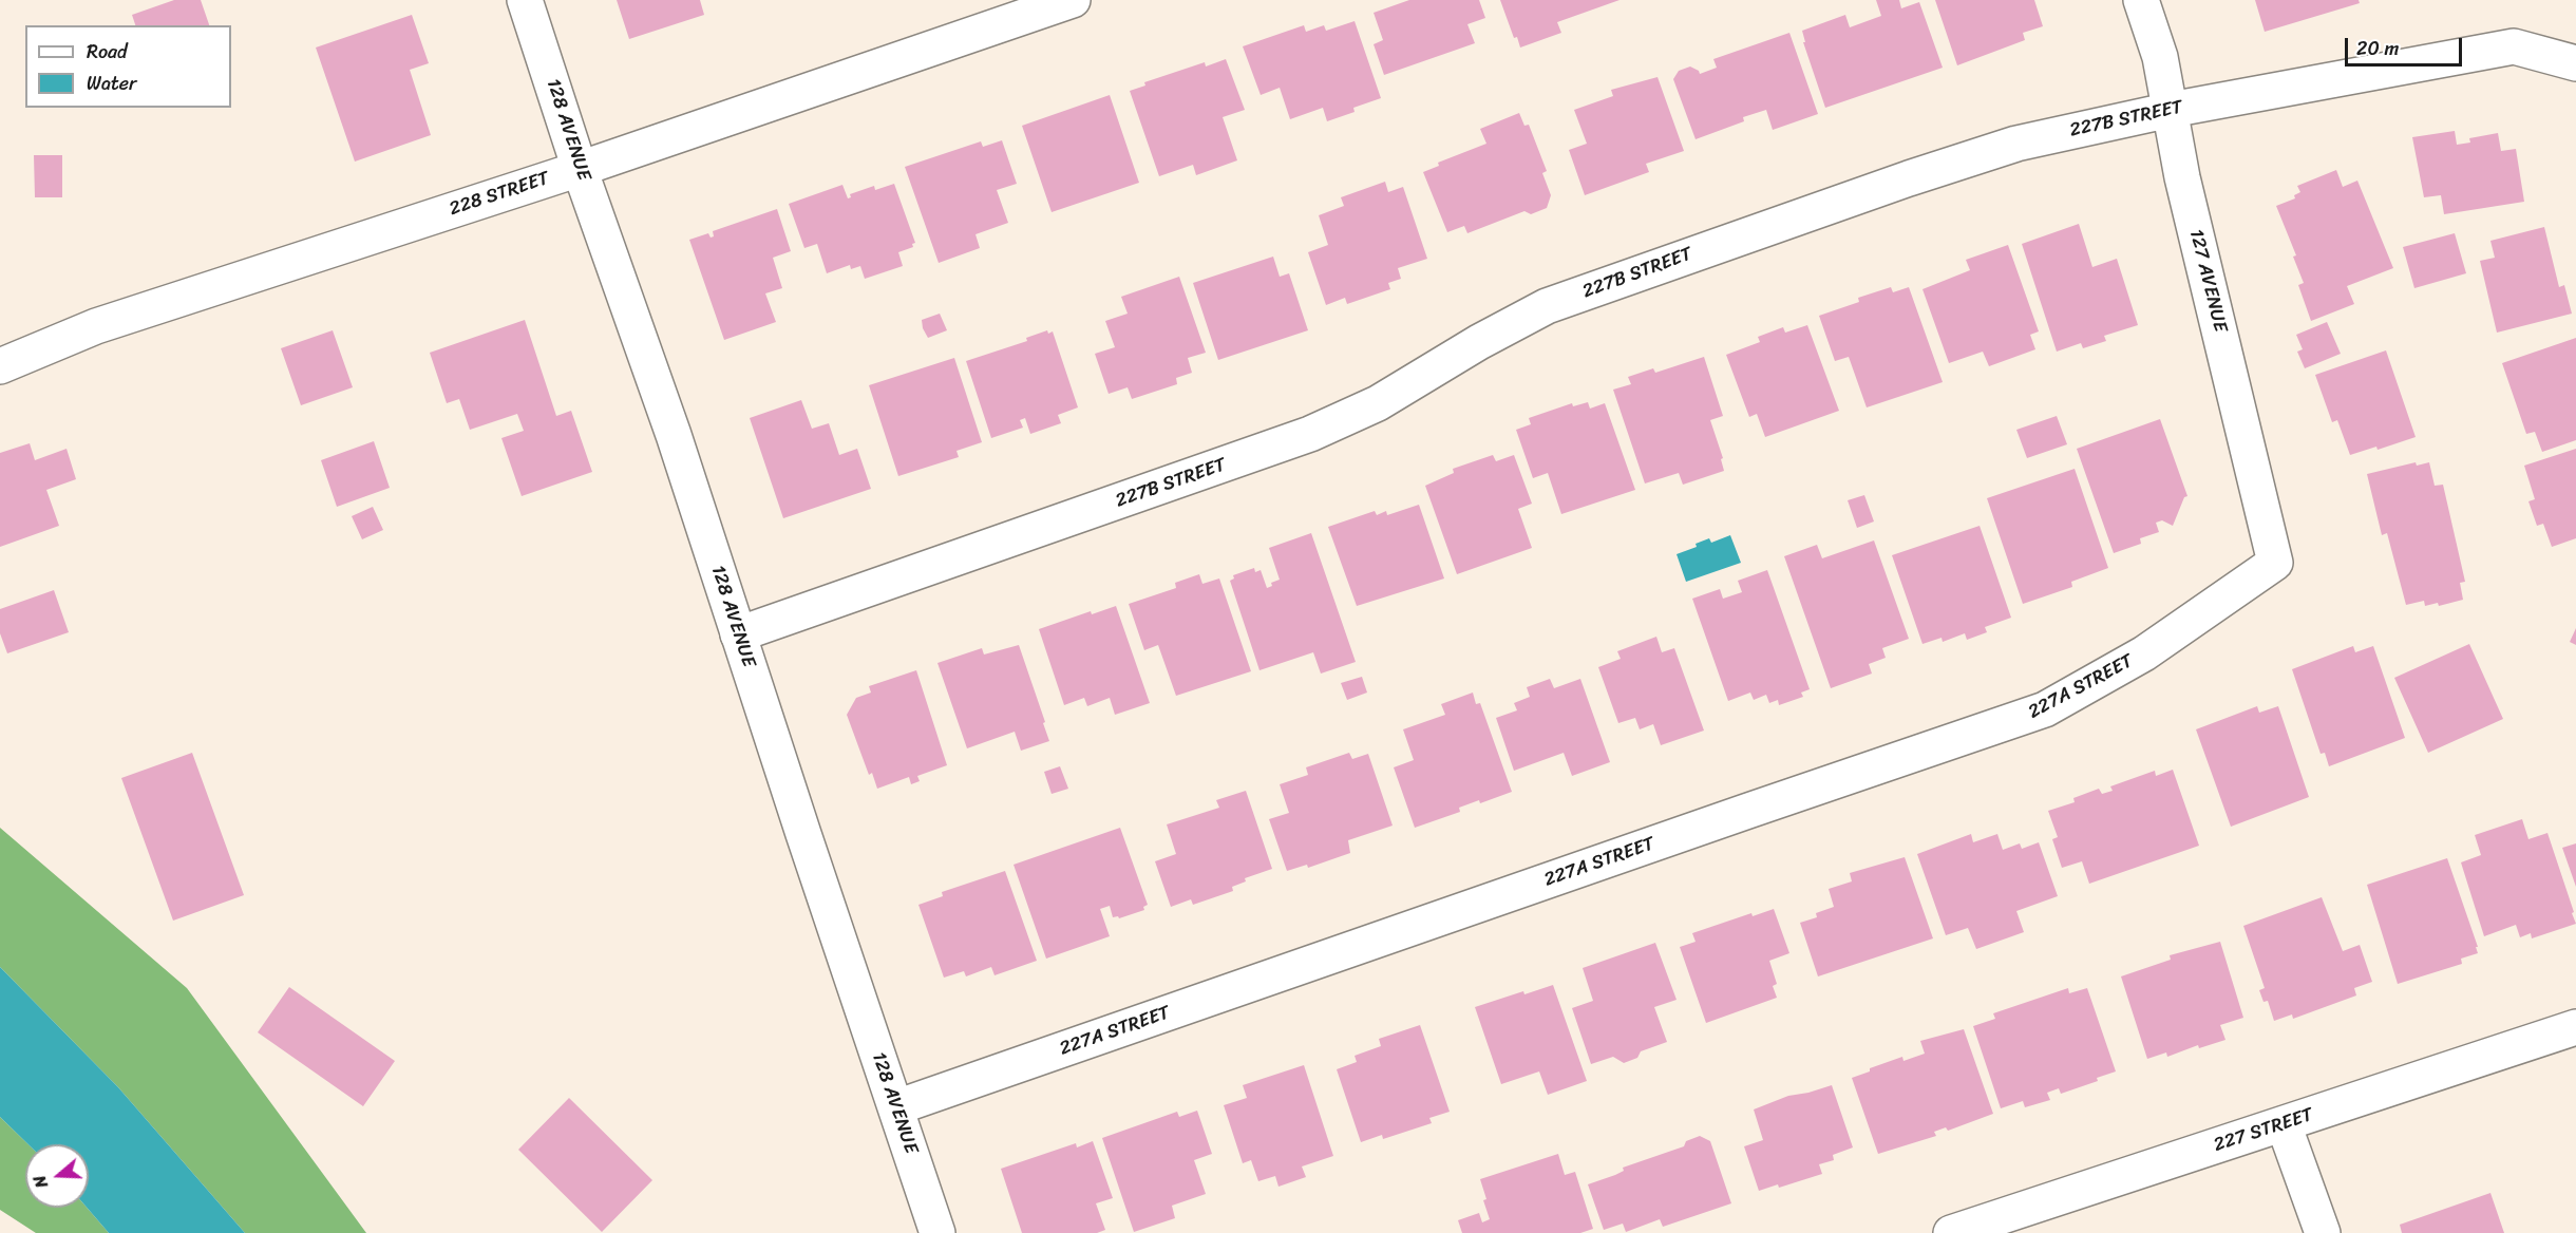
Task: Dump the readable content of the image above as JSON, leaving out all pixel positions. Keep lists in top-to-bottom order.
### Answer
{
  "streets": {
    "street": [
      "227B STREET",
      "128 AVENUE",
      "228 STREET",
      "127 AVENUE",
      "227A STREET",
      "227 STREET"
    ]
  },
  "crossings": [
    ["227B STREET", "128 AVENUE"],
    ["227B STREET", "127 AVENUE"],
    ["128 AVENUE", "228 STREET"],
    ["128 AVENUE", "227A STREET"],
    ["127 AVENUE", "227A STREET"]
  ],
  "legend": ["Road", "Water"],
  "scale_bar": "20 m",
  "north": "left"
}
